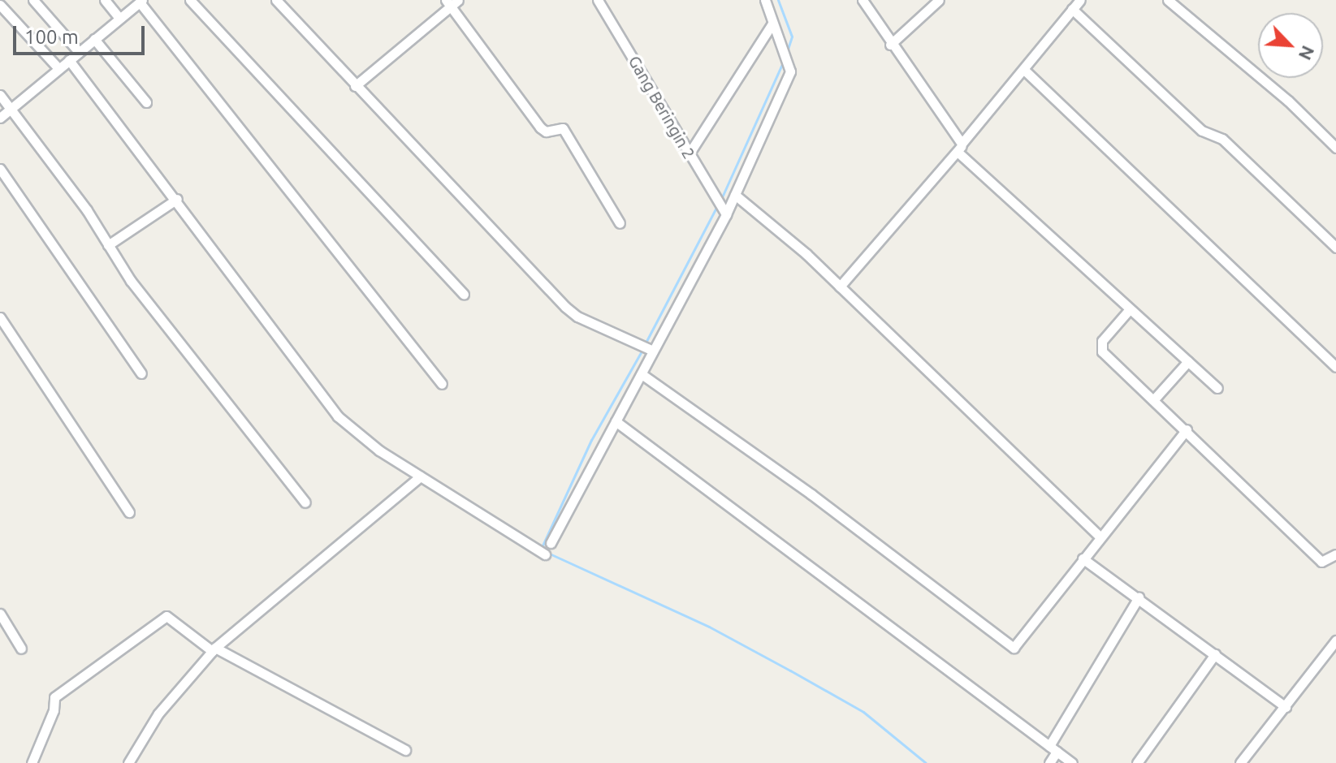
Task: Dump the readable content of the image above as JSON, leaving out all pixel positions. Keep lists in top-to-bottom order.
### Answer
{
  "streets": {
    "street": ["Gang Beringin 2"]
  },
  "scale_bar": "100 m",
  "north": "bottom right"
}
